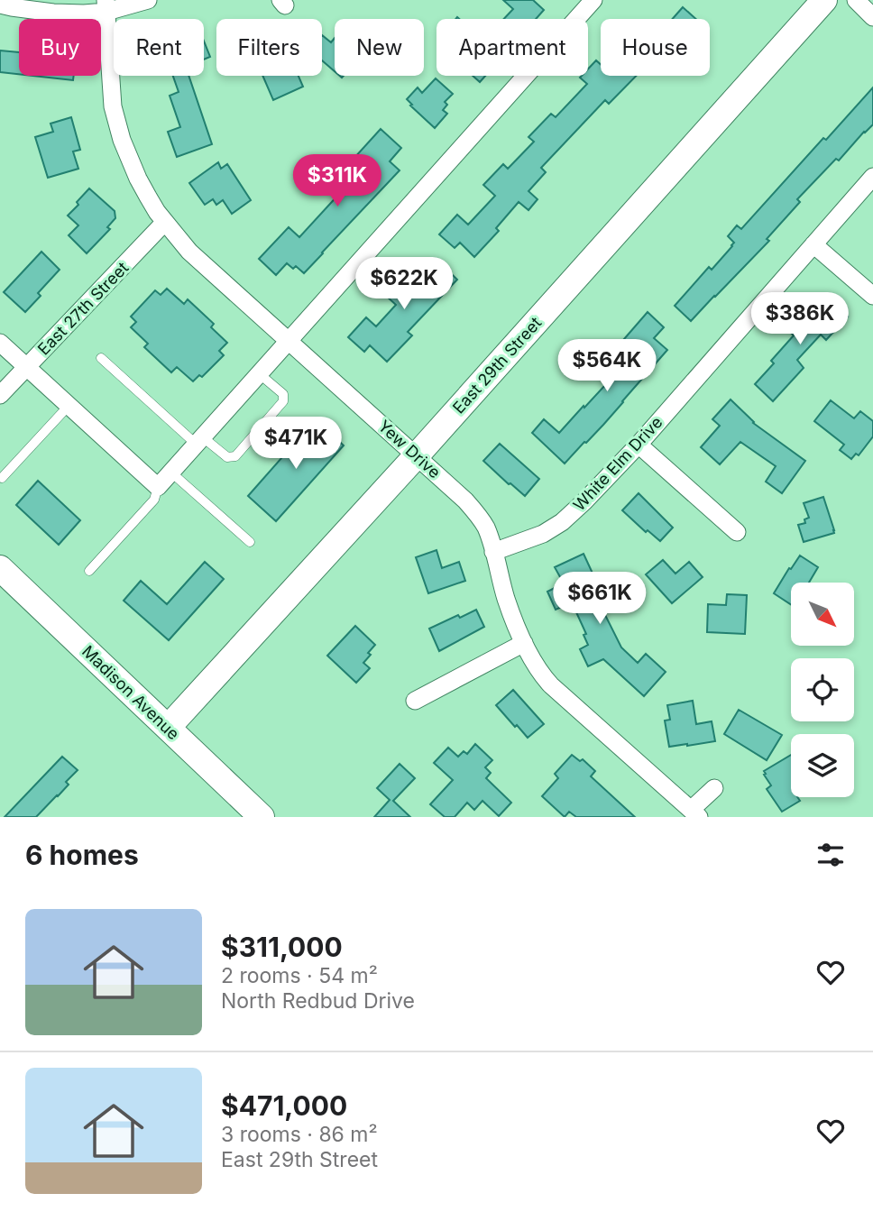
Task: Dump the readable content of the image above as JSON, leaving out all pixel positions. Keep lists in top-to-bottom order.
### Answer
{
  "streets": {
    "main road": ["East 29th Street", "Madison Avenue"],
    "street": ["East 27th Street", "Yew Drive", "White Elm Drive"]
  },
  "crossings": [
    ["East 27th Street", "Yew Drive"],
    ["East 29th Street", "Yew Drive"],
    ["East 29th Street", "Madison Avenue"],
    ["Yew Drive", "White Elm Drive"]
  ],
  "north": "bottom right",
  "page": {
    "chip": [
      "Buy",
      "Rent",
      "Filters",
      "New",
      "Apartment",
      "House"
    ],
    "price": [
      "$311K",
      "$622K",
      "$386K",
      "$564K",
      "$471K",
      "$661K"
    ],
    "heading": "6 homes",
    "list": [
      {
        "name": "$311,000",
        "note": "2 rooms · 54 m² · North Redbud Drive"
      },
      {
        "name": "$471,000",
        "note": "3 rooms · 86 m² · East 29th Street"
      }
    ]
  }
}
